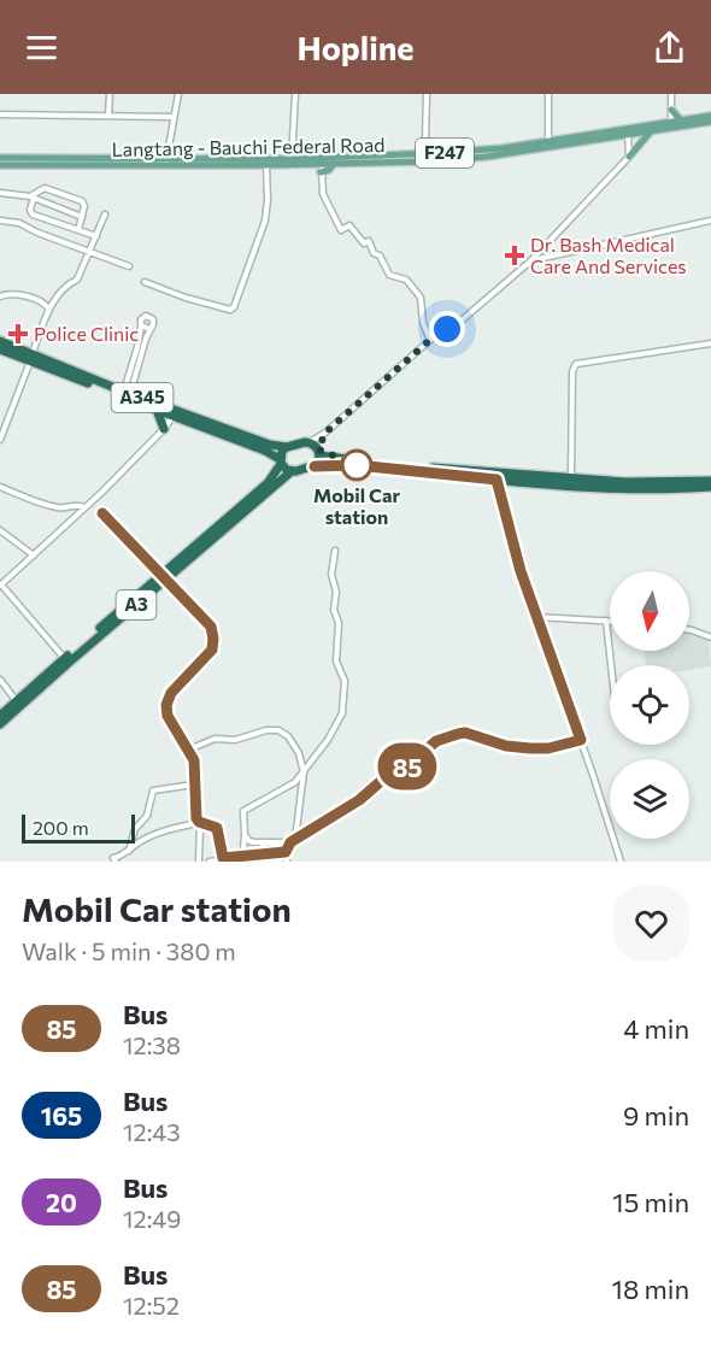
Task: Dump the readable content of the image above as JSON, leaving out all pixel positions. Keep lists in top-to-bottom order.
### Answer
{
  "streets": {
    "highway": ["A345", "A3"],
    "main road": ["Langtang - Bauchi Federal Road", "F247"]
  },
  "crossings": [
    ["A345", "A3"]
  ],
  "places": {
    "health": ["Dr. Bash Medical Care And Services", "Police Clinic"],
    "other": ["Mobil Car station"]
  },
  "lines": ["bus line 85"],
  "scale_bar": "200 m",
  "north": "bottom",
  "page": {
    "header": "Hopline",
    "on_map": "85",
    "scale": "200 m",
    "heading": ["Mobil Car station", "Walk · 5 min · 380 m"],
    "list": [
      {
        "mark": "85",
        "name": "Bus",
        "note": "12:38",
        "value": "4 min"
      },
      {
        "mark": "165",
        "name": "Bus",
        "note": "12:43",
        "value": "9 min"
      },
      {
        "mark": "20",
        "name": "Bus",
        "note": "12:49",
        "value": "15 min"
      },
      {
        "mark": "85",
        "name": "Bus",
        "note": "12:52",
        "value": "18 min"
      }
    ]
  }
}
